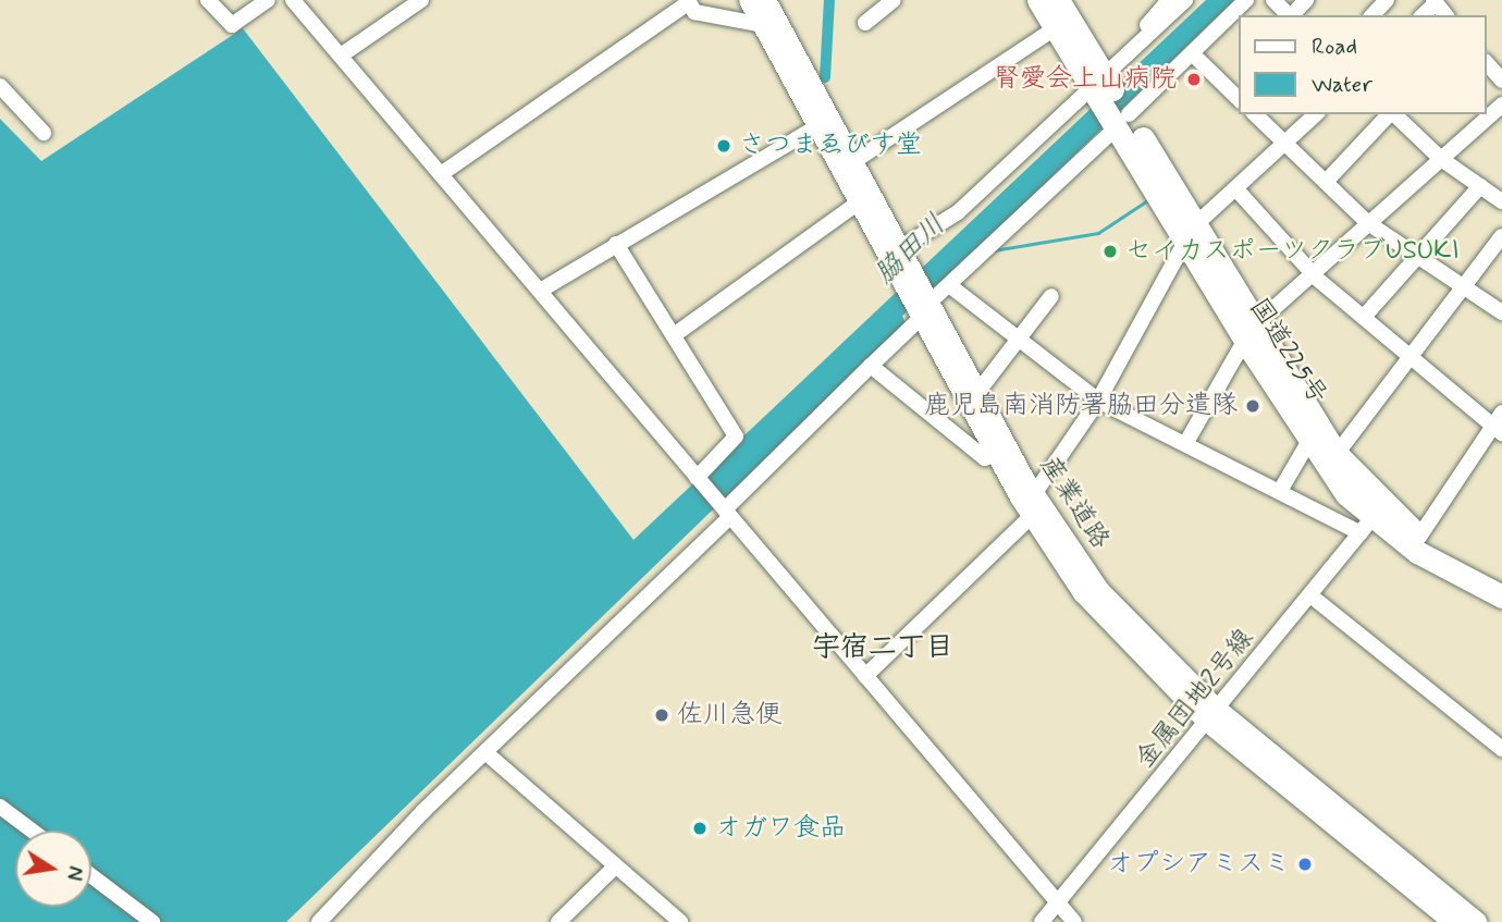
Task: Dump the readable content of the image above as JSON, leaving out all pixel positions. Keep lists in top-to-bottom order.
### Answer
{
  "streets": {
    "highway": ["国道225号"],
    "main road": ["産業道路"],
    "street": ["金属団地2号線"]
  },
  "crossings": [
    ["国道225号", "金属団地2号線"],
    ["産業道路", "金属団地2号線"]
  ],
  "districts": ["宇宿二丁目"],
  "water": ["脇田川"],
  "places": [
    "腎愛会上山病院",
    "さつまゑびす堂",
    "セイカスポーツクラブUSUKI",
    "鹿児島南消防署脇田分遣隊",
    "佐川急便",
    "オガワ食品",
    "オプシアミスミ"
  ],
  "legend": ["Road", "Water"],
  "north": "right"
}
